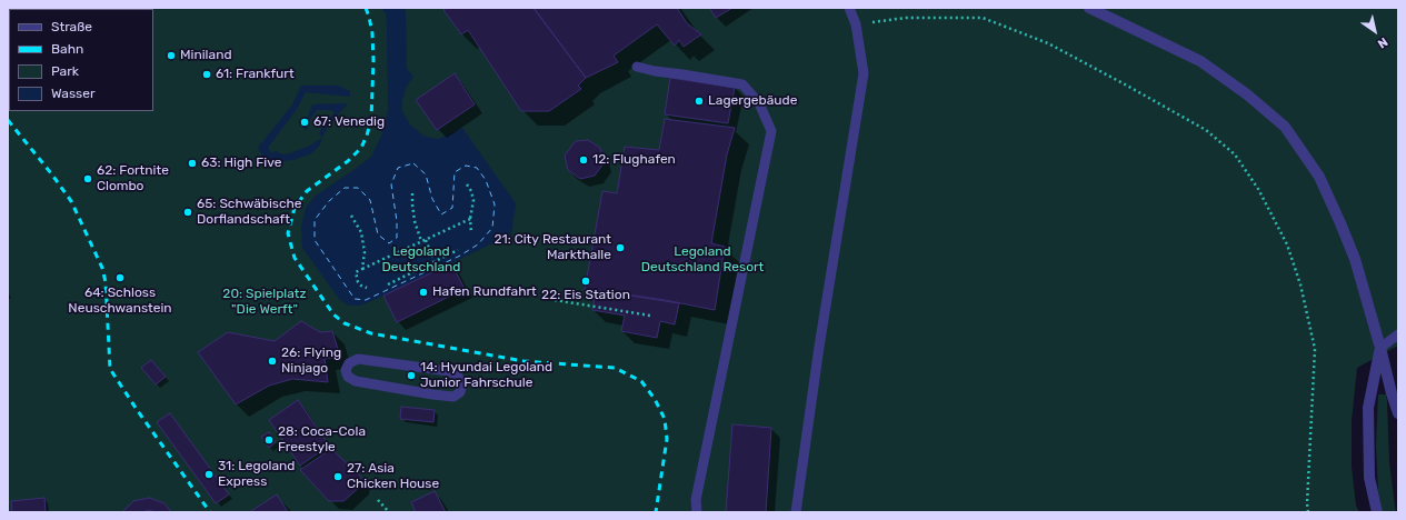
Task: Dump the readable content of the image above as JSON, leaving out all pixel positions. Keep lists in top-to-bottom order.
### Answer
{
  "parks": ["Legoland Deutschland", "Legoland Deutschland Resort", "20: Spielplatz \"Die Werft\""],
  "places": [
    "Miniland",
    "61: Frankfurt",
    "Lagergebäude",
    "67: Venedig",
    "12: Flughafen",
    "63: High Five",
    "62: Fortnite Clombo",
    "65: Schwäbische Dorflandschaft",
    "21: City Restaurant Markthalle",
    "64: Schloss Neuschwanstein",
    "22: Eis Station",
    "Hafen Rundfahrt",
    "26: Flying Ninjago",
    "14: Hyundai Legoland Junior Fahrschule",
    "28: Coca-Cola Freestyle",
    "31: Legoland Express",
    "27: Asia Chicken House"
  ],
  "legend": [
    "Straße",
    "Bahn",
    "Park",
    "Wasser"
  ],
  "north": "bottom right"
}
